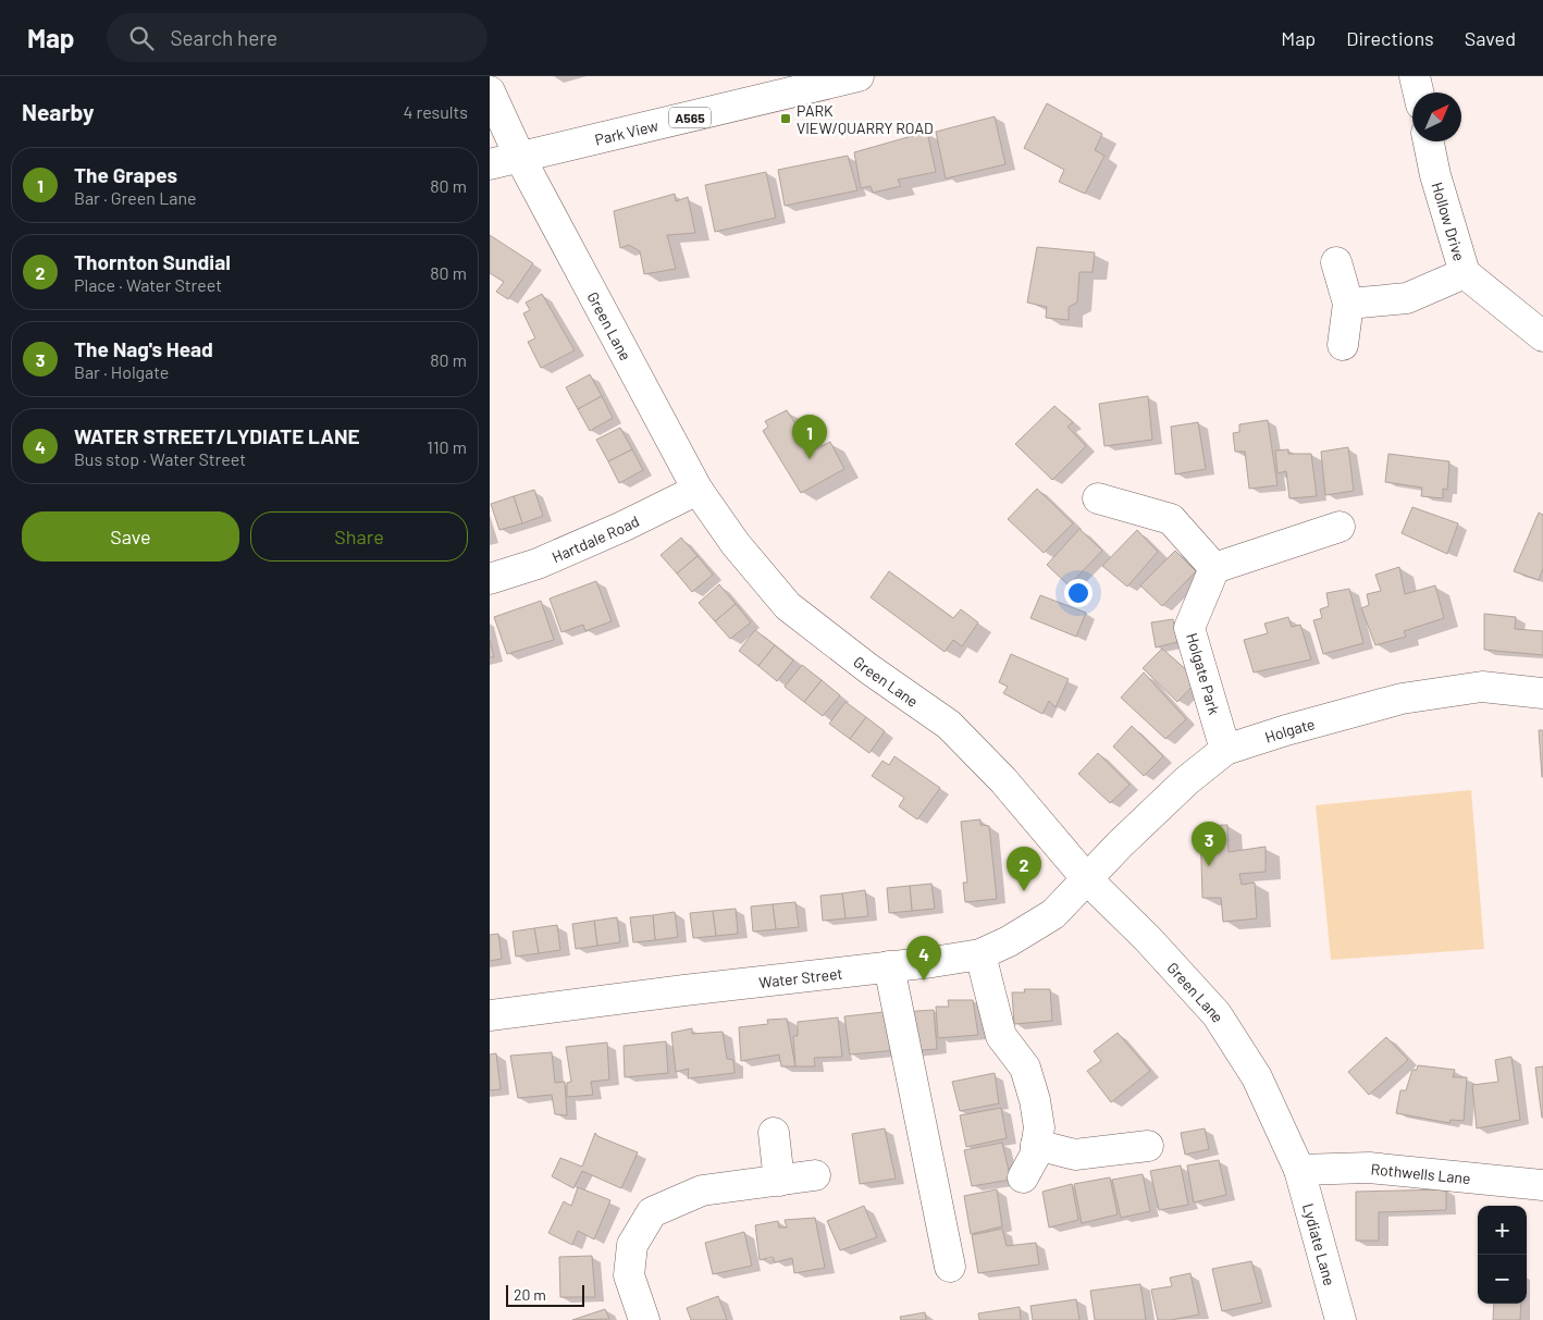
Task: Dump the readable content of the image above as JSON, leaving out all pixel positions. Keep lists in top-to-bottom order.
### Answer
{
  "streets": {
    "main road": [
      "A565",
      "Park View",
      "Hollow Drive",
      "Green Lane",
      "Hartdale Road",
      "Holgate Park",
      "Holgate",
      "Water Street",
      "Rothwells Lane",
      "Lydiate Lane"
    ]
  },
  "crossings": [
    ["A565", "Park View"],
    ["A565", "Green Lane"],
    ["Park View", "Green Lane"],
    ["Green Lane", "Hartdale Road"],
    ["Green Lane", "Holgate"],
    ["Green Lane", "Water Street"],
    ["Green Lane", "Rothwells Lane"],
    ["Green Lane", "Lydiate Lane"],
    ["Holgate Park", "Holgate"],
    ["Holgate", "Water Street"],
    ["Rothwells Lane", "Lydiate Lane"]
  ],
  "places": {
    "transit": ["PARK VIEW/QUARRY ROAD"]
  },
  "scale_bar": "20 m",
  "north": "top right",
  "page": {
    "header": "Map",
    "search": "Search here",
    "nav": ["Map", "Directions", "Saved"],
    "heading": ["Nearby", "4 results"],
    "list": [
      {
        "mark": "1",
        "name": "The Grapes",
        "note": "Bar · Green Lane",
        "value": "80 m"
      },
      {
        "mark": "2",
        "name": "Thornton Sundial",
        "note": "Place · Water Street",
        "value": "80 m"
      },
      {
        "mark": "3",
        "name": "The Nag's Head",
        "note": "Bar · Holgate",
        "value": "80 m"
      },
      {
        "mark": "4",
        "name": "WATER STREET/LYDIATE LANE",
        "note": "Bus stop · Water Street",
        "value": "110 m"
      }
    ],
    "pins": [
      "1",
      "3",
      "2",
      "4"
    ],
    "buttons": ["Save", "Share"],
    "map_buttons": ["+", "−"],
    "scale": "20 m"
  }
}
